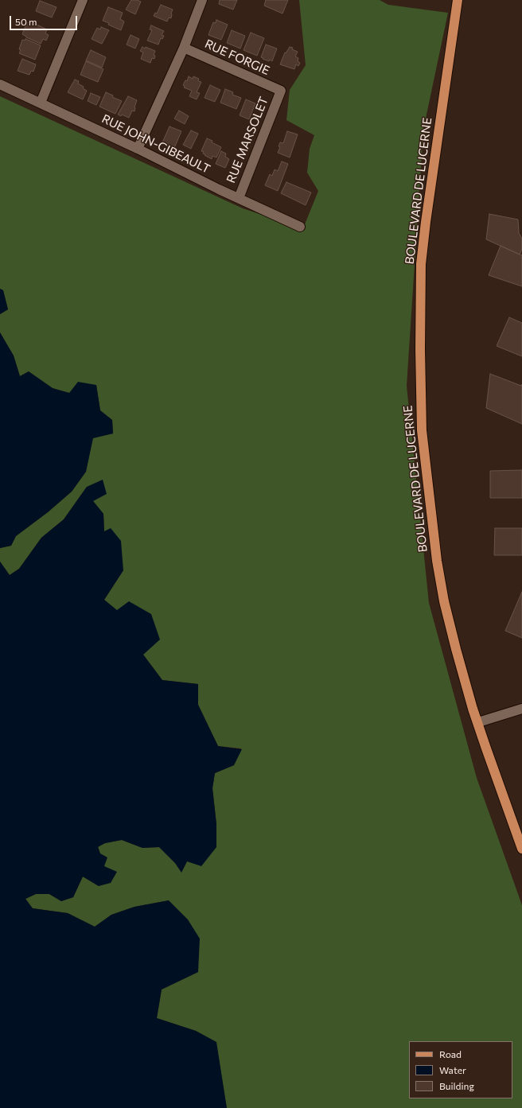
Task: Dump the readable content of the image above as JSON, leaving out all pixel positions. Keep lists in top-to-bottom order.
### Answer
{
  "streets": {
    "main road": ["BOULEVARD DE LUCERNE"],
    "street": ["RUE FORGIE", "RUE MARSOLET", "RUE JOHN-GIBEAULT"]
  },
  "crossings": [
    ["RUE FORGIE", "RUE MARSOLET"],
    ["RUE MARSOLET", "RUE JOHN-GIBEAULT"]
  ],
  "legend": ["Road", "Water", "Building"],
  "scale_bar": "50 m"
}
